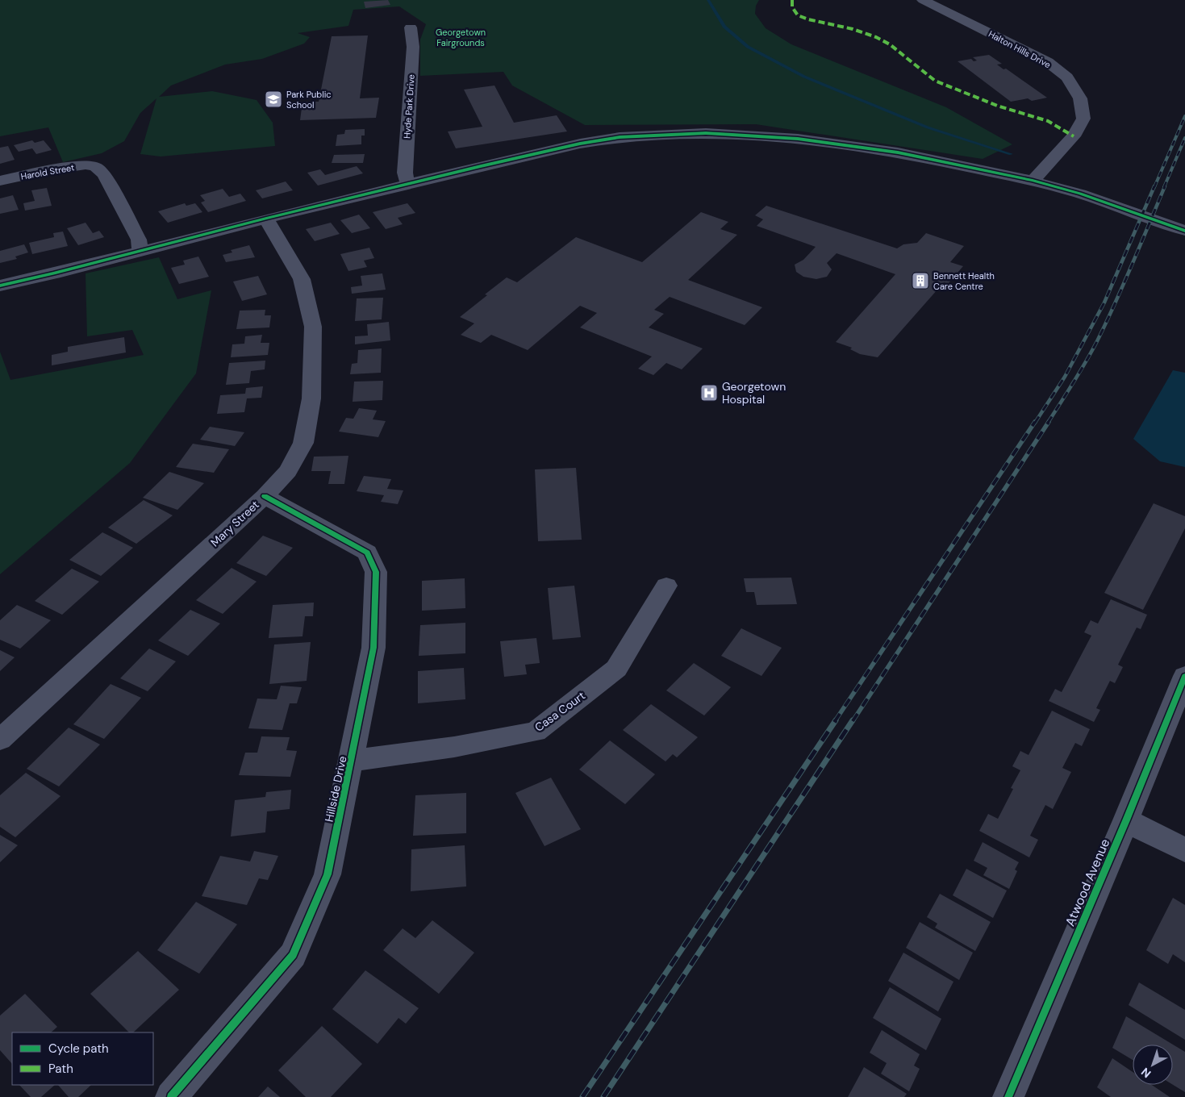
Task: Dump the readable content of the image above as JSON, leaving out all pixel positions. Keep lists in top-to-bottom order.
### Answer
{
  "streets": {
    "street": [
      "Halton Hills Drive",
      "Hyde Park Drive",
      "Harold Street",
      "Mary Street",
      "Casa Court",
      "Hillside Drive",
      "Atwood Avenue"
    ]
  },
  "crossings": [
    ["Mary Street", "Hillside Drive"],
    ["Casa Court", "Hillside Drive"]
  ],
  "parks": ["Georgetown Fairgrounds"],
  "places": {
    "school or university": ["Park Public School"],
    "building": ["Bennett Health Care Centre"],
    "hospital": ["Georgetown Hospital"]
  },
  "legend": ["Cycle path", "Path"],
  "north": "bottom left"
}
